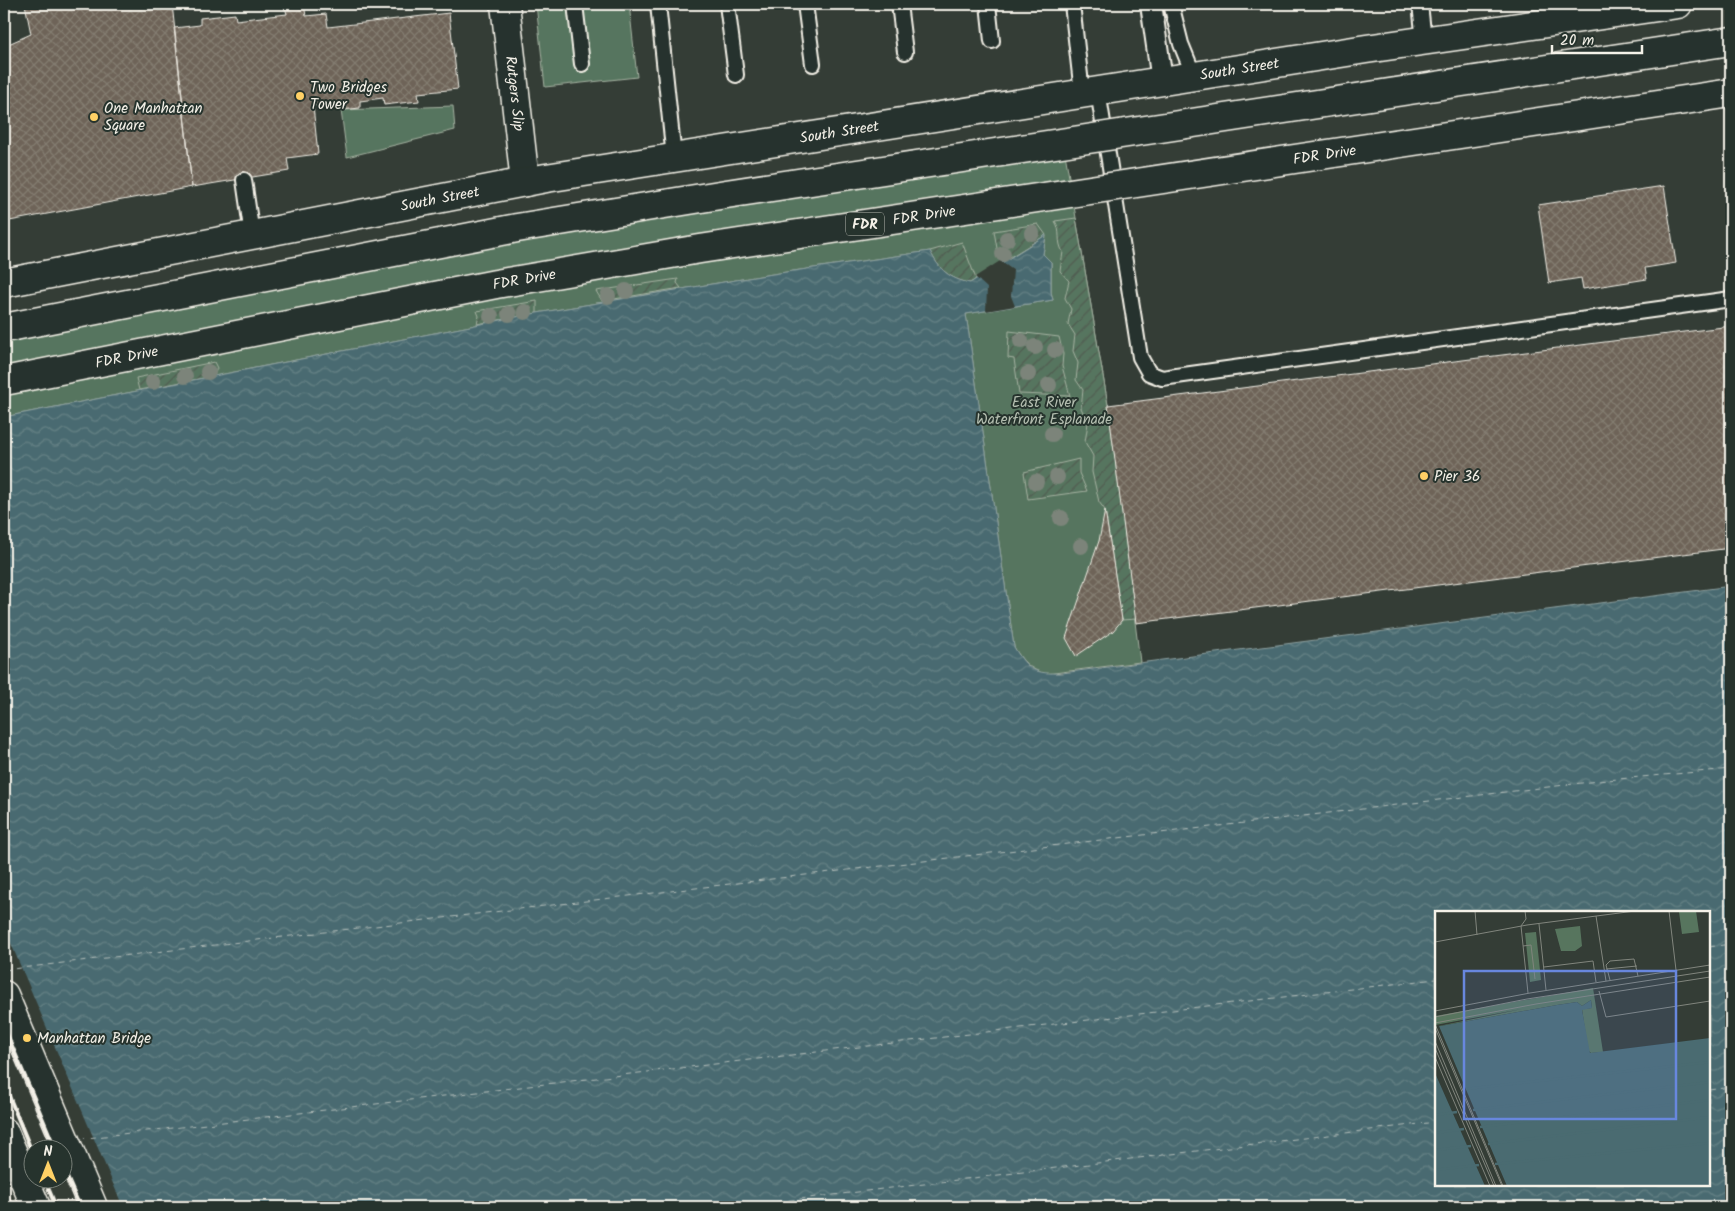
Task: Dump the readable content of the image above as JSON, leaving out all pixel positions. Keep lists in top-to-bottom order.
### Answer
{
  "streets": {
    "main road": [
      "South Street",
      "Rutgers Slip",
      "FDR Drive",
      "FDR"
    ]
  },
  "crossings": [
    ["South Street", "Rutgers Slip"]
  ],
  "parks": ["East River Waterfront Esplanade"],
  "places": [
    "Two Bridges Tower",
    "One Manhattan Square",
    "Pier 36",
    "Manhattan Bridge"
  ],
  "scale_bar": "20 m",
  "north": "top"
}
